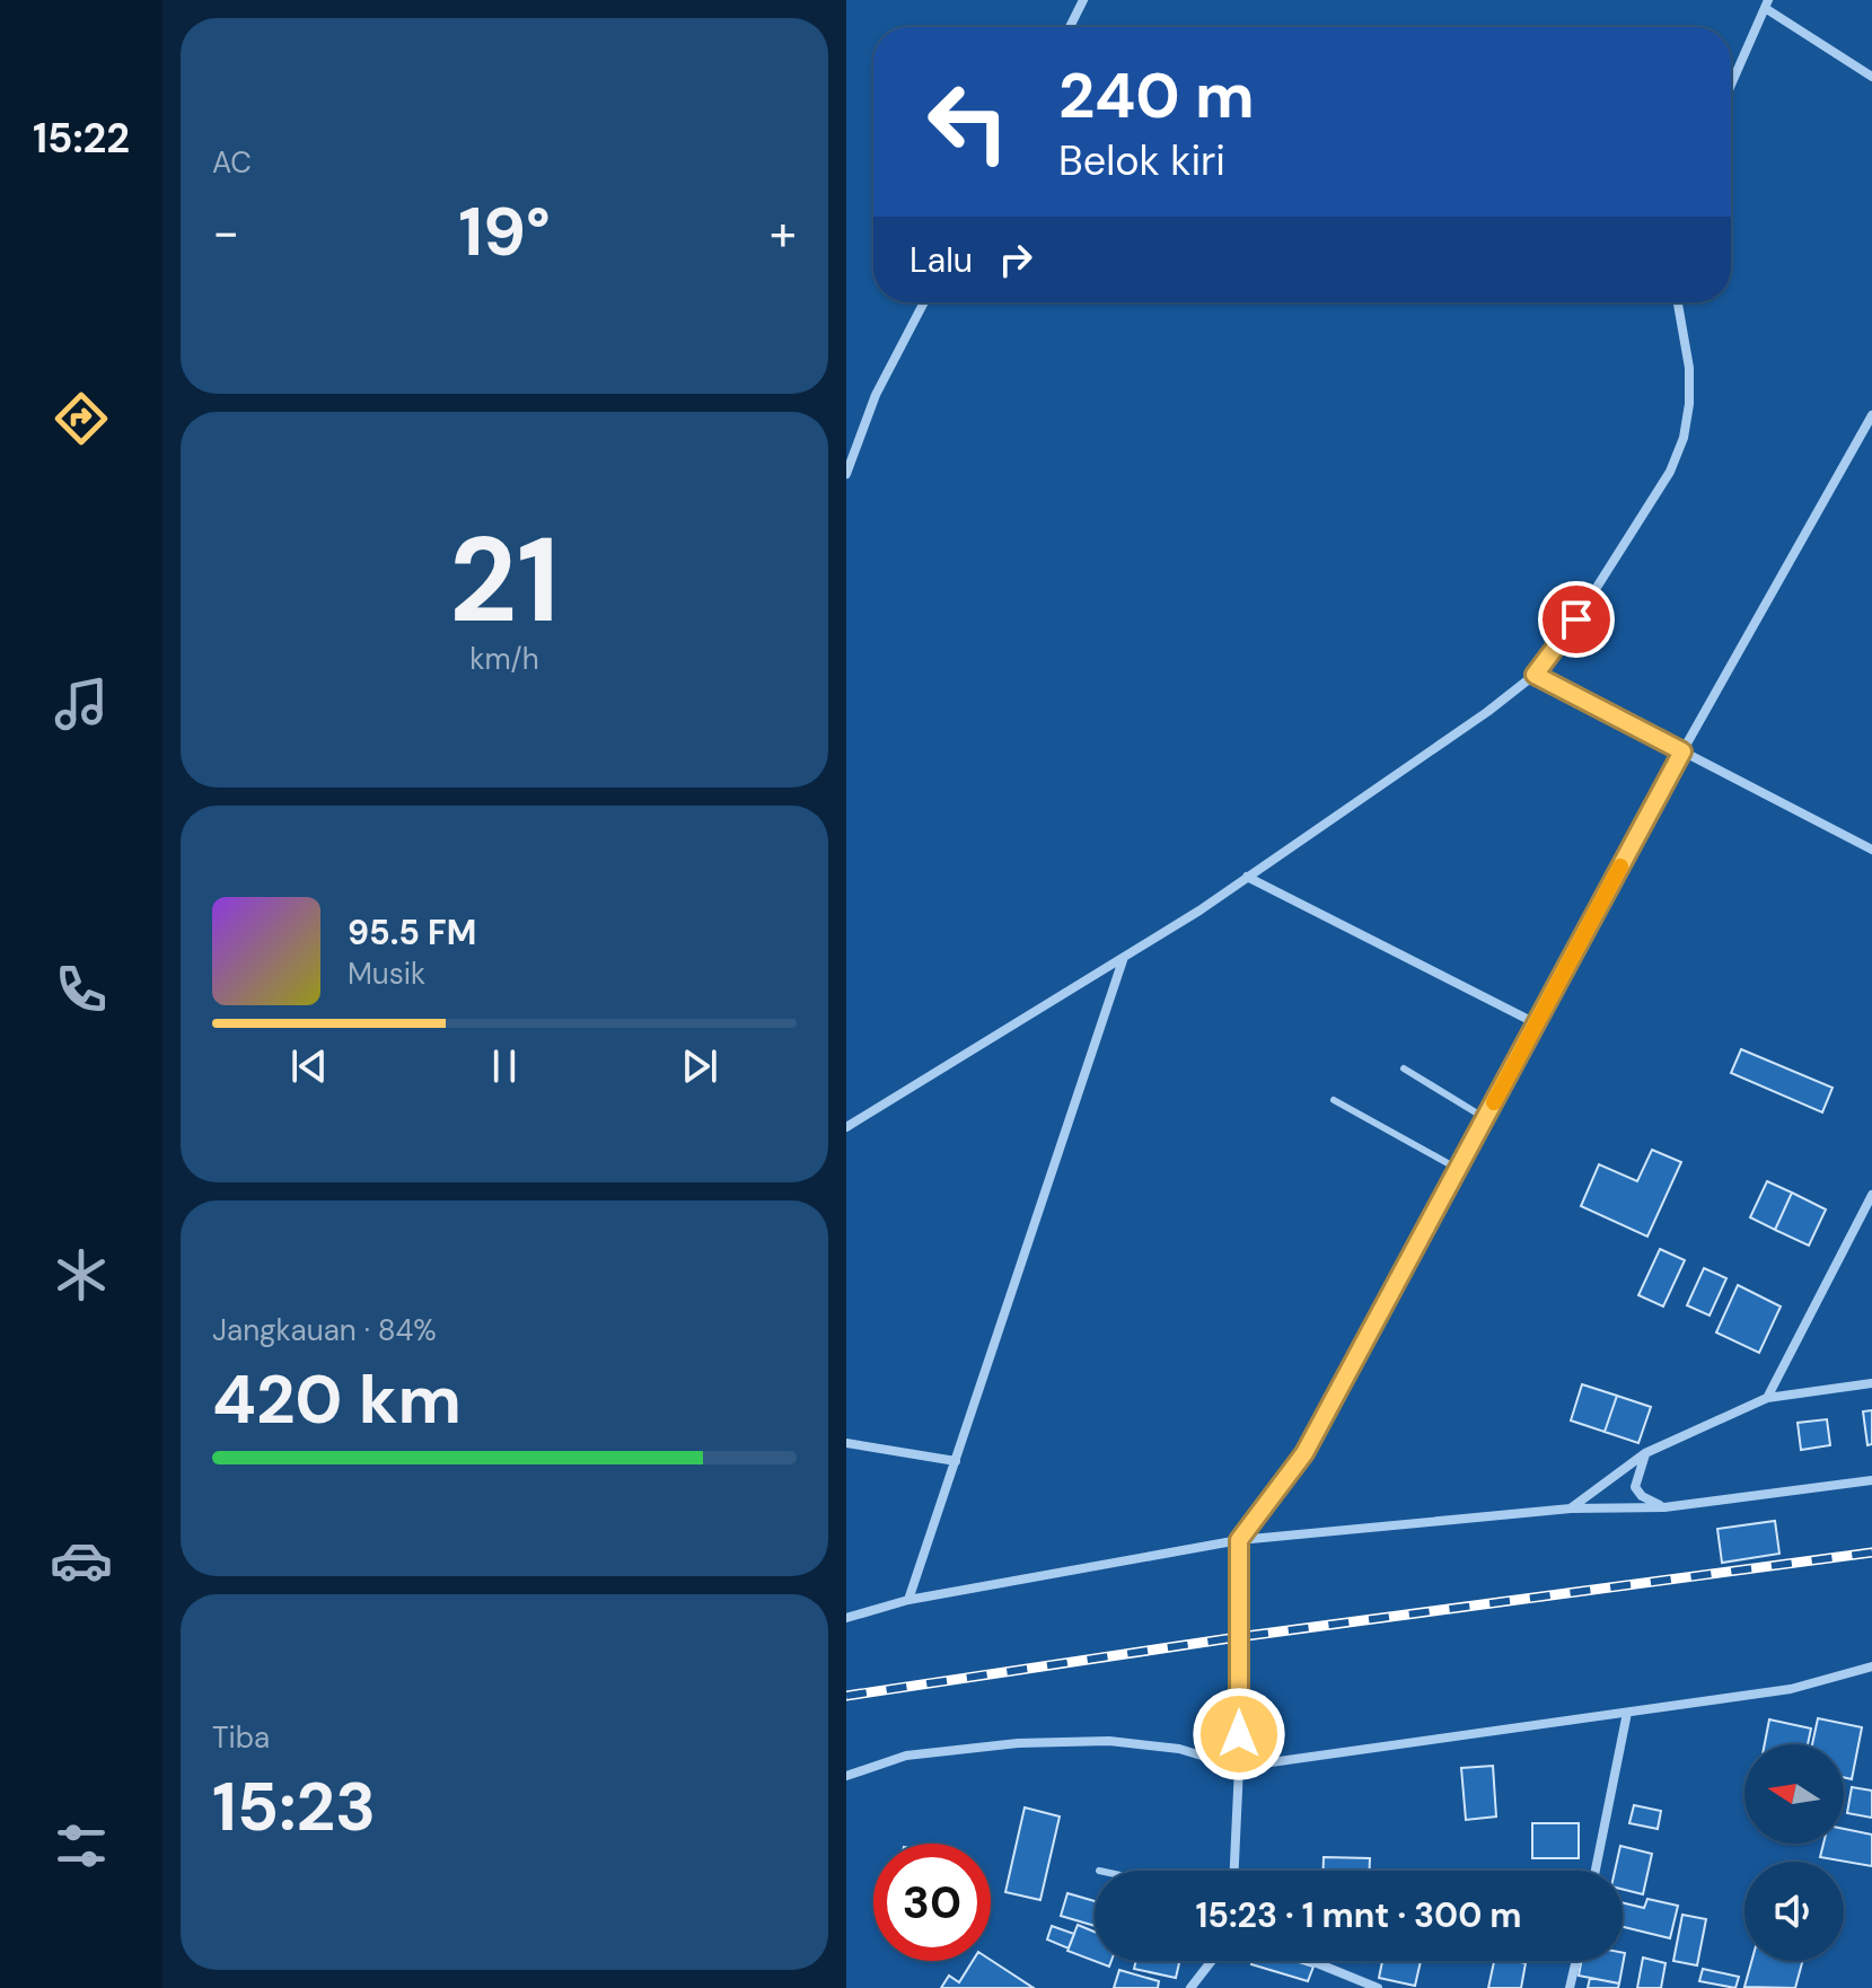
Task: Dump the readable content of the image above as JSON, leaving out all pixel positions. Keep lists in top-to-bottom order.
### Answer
{
  "north": "left",
  "page": {
    "tabs": "15:22",
    "tile": [
      "AC",
      ["21", "km/h"],
      ["Jangkauan · 84%", "420 km"],
      ["Tiba", "15:23"]
    ],
    "turn": ["240 m", "Belok kiri"],
    "heat": ["−", "19°", "+"],
    "then": "Lalu",
    "song": ["95.5 FM", "Musik"],
    "limit": "30",
    "trip": "15:23 · 1 mnt · 300 m"
  }
}
